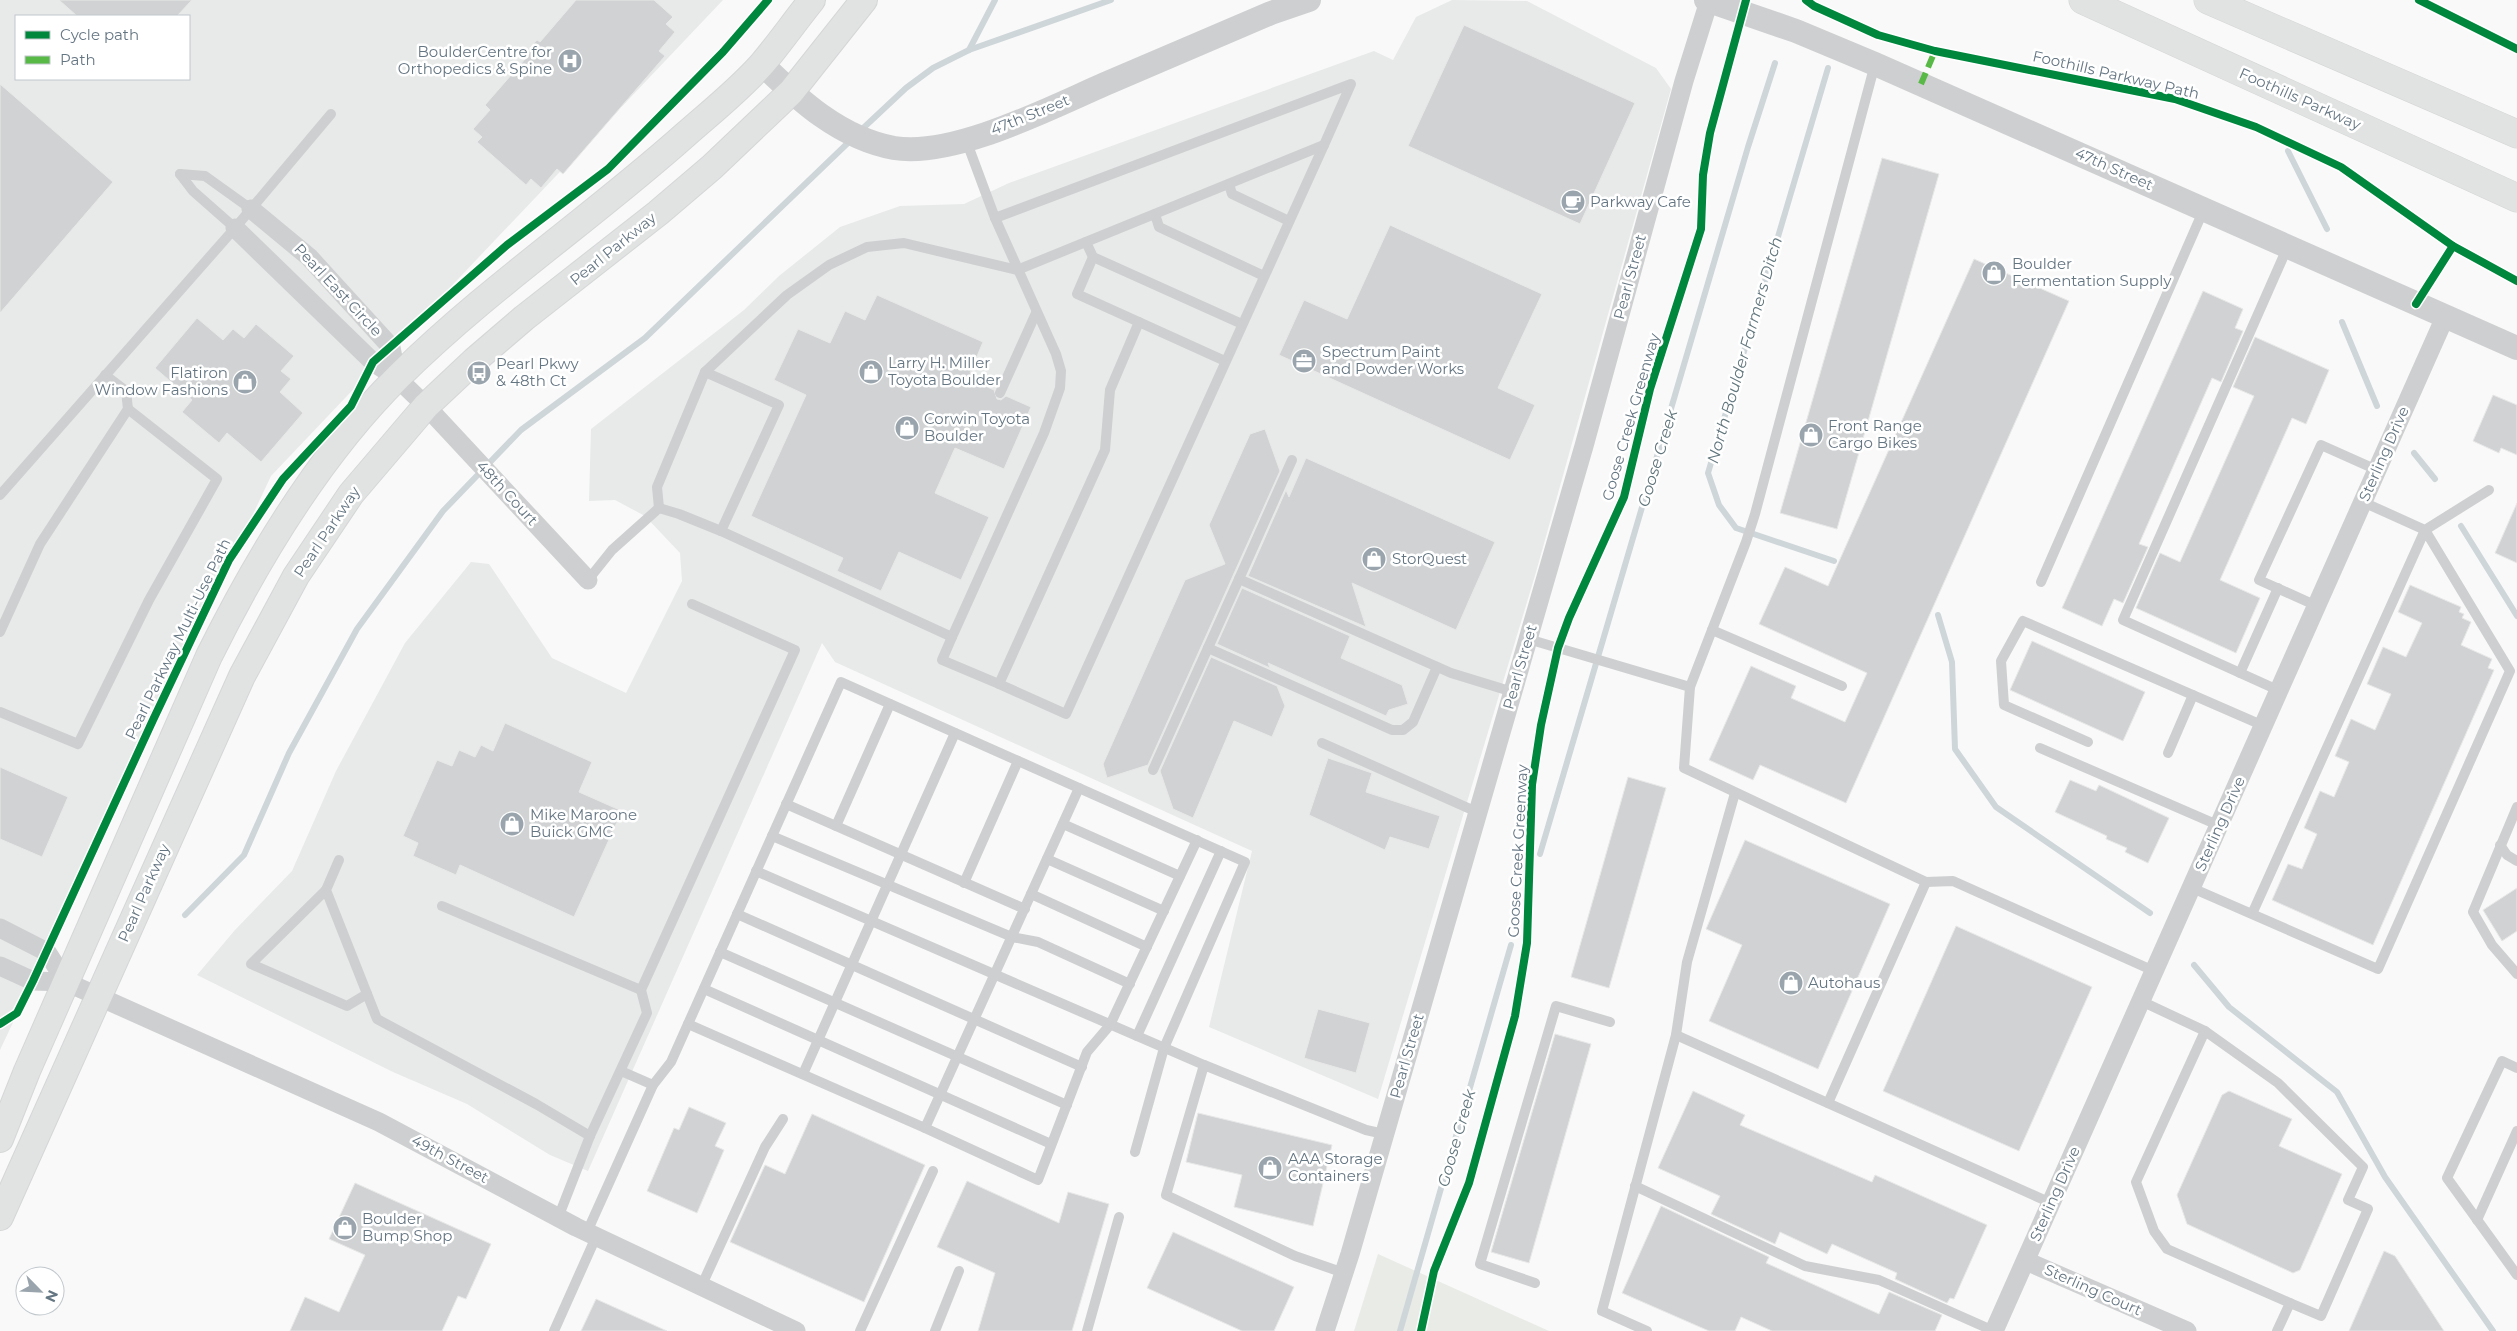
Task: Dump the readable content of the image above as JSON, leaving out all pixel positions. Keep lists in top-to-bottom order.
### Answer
{
  "streets": {
    "highway": ["Foothills Parkway"],
    "main road": ["Pearl Parkway"],
    "street": [
      "47th Street",
      "Pearl Street",
      "Pearl East Circle",
      "Sterling Drive",
      "48th Court",
      "49th Street",
      "Sterling Court"
    ],
    "cycle path": ["Foothills Parkway Path", "Goose Creek Greenway", "Pearl Parkway Multi-Use Path"]
  },
  "crossings": [
    ["47th Street", "Pearl Parkway"],
    ["47th Street", "Pearl Street"],
    ["47th Street", "Sterling Drive"],
    ["Pearl Parkway", "48th Court"],
    ["Pearl Parkway", "49th Street"],
    ["Pearl East Circle", "48th Court"],
    ["Sterling Drive", "Sterling Court"]
  ],
  "water": ["North Boulder Farmers Ditch", "Goose Creek"],
  "places": {
    "hospital": ["BoulderCentre for Orthopedics & Spine"],
    "cafe": ["Parkway Cafe"],
    "shop": [
      "Boulder Fermentation Supply",
      "Larry H. Miller Toyota Boulder",
      "Flatiron Window Fashions",
      "Corwin Toyota Boulder",
      "Front Range Cargo Bikes",
      "StorQuest",
      "Mike Maroone Buick GMC",
      "Autohaus",
      "AAA Storage Containers",
      "Boulder Bump Shop"
    ],
    "office": ["Spectrum Paint and Powder Works"],
    "bus stop": ["Pearl Pkwy & 48th Ct"]
  },
  "legend": ["Cycle path", "Path"],
  "north": "bottom right"
}
